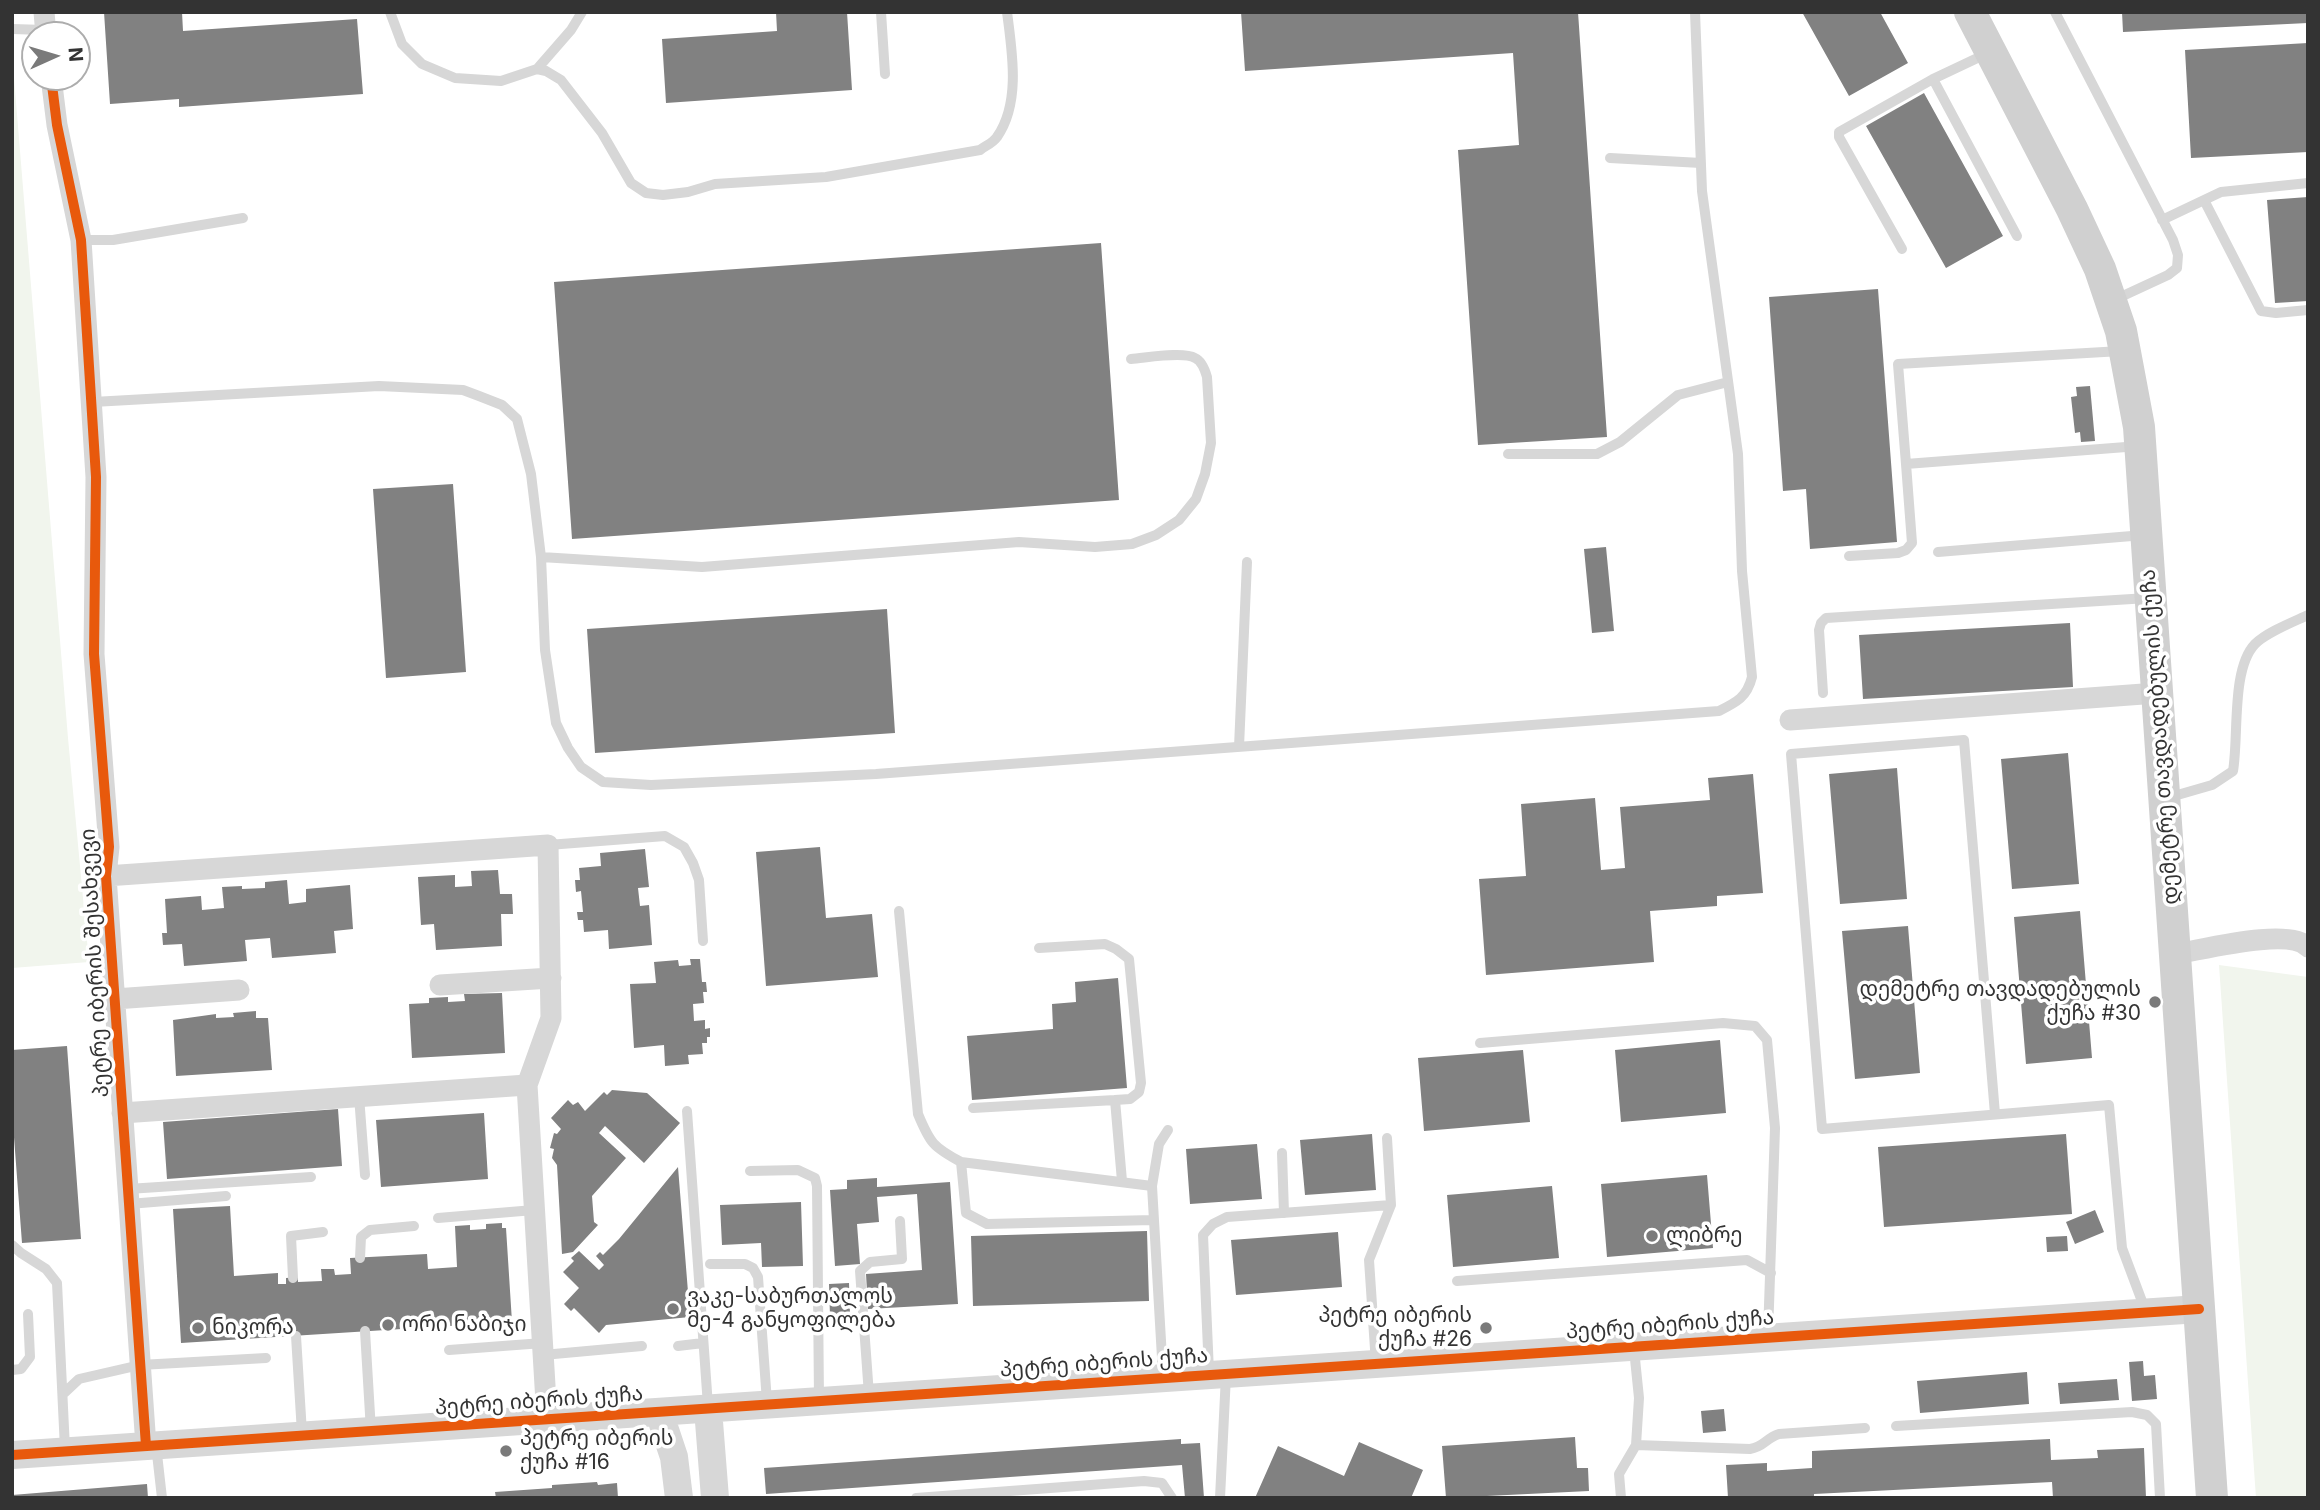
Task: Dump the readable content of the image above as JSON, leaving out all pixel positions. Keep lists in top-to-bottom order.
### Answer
{
  "streets": {
    "main road": ["დემეტრე თავდადებულის ქუჩა"],
    "street": ["პეტრე იბერის შესახვევი", "პეტრე იბერის ქუჩა"]
  },
  "crossings": [
    ["დემეტრე თავდადებულის ქუჩა", "პეტრე იბერის ქუჩა"],
    ["პეტრე იბერის შესახვევი", "პეტრე იბერის ქუჩა"]
  ],
  "places": [
    "დემეტრე თავდადებულის ქუჩა #30",
    "ლიბრე",
    "ვაკე-საბურთალოს მე-4 განყოფილება",
    "ორი ნაბიჯი",
    "ნიკორა",
    "პეტრე იბერის ქუჩა #26",
    "პეტრე იბერის ქუჩა #16"
  ],
  "north": "right"
}
